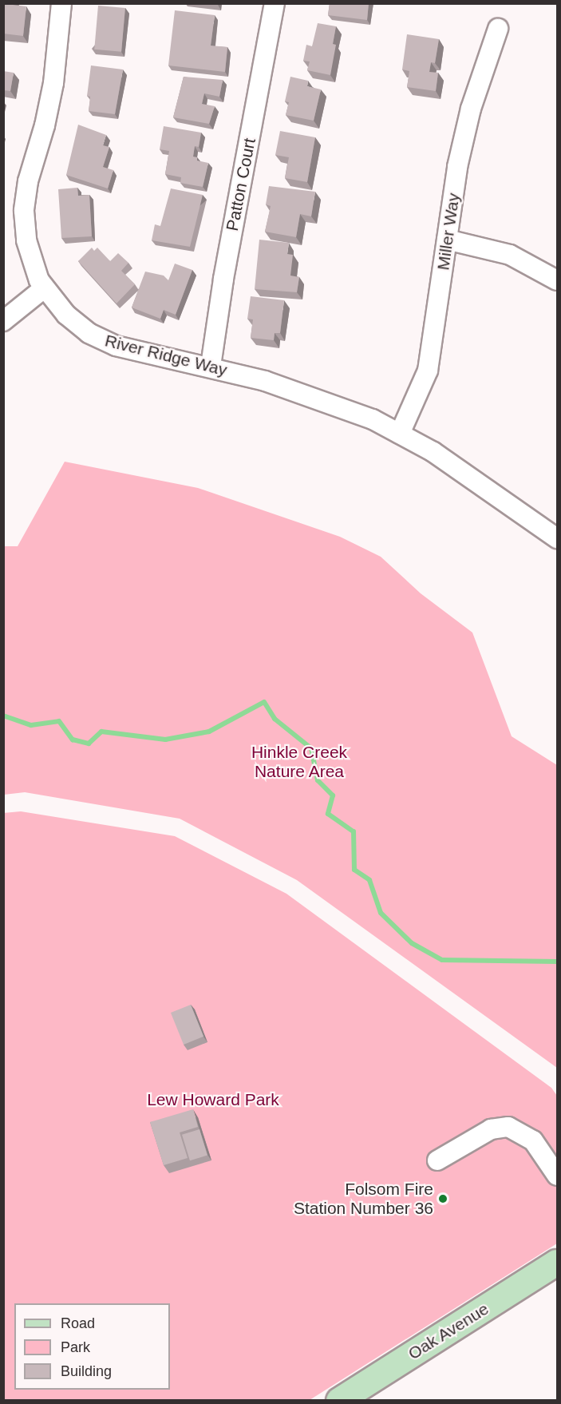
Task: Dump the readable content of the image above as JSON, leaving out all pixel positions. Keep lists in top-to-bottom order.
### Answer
{
  "streets": {
    "main road": ["Oak Avenue"],
    "street": ["Patton Court", "Miller Way", "River Ridge Way"]
  },
  "crossings": [
    ["Patton Court", "River Ridge Way"],
    ["Miller Way", "River Ridge Way"]
  ],
  "parks": ["Hinkle Creek Nature Area", "Lew Howard Park"],
  "places": ["Folsom Fire Station Number 36"],
  "legend": ["Road", "Park", "Building"]
}
